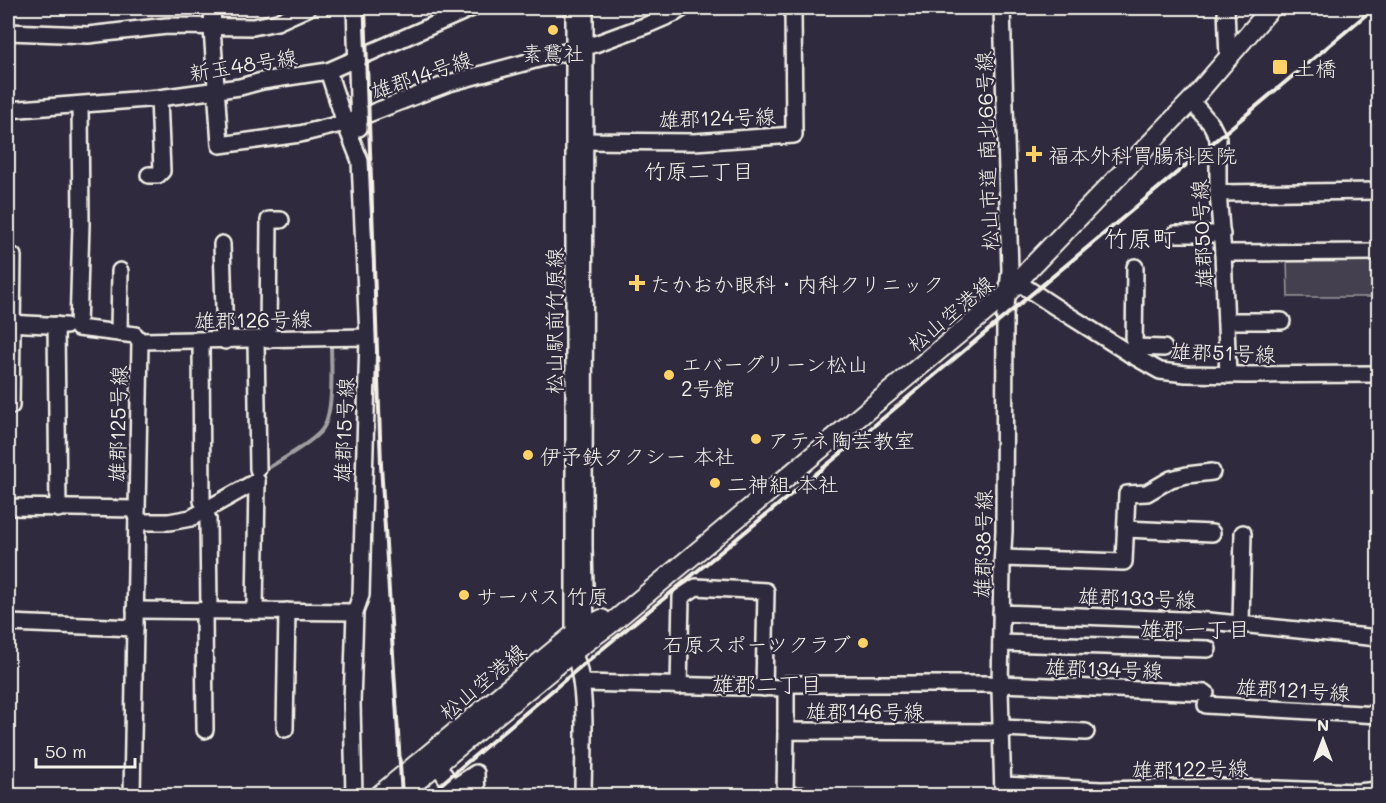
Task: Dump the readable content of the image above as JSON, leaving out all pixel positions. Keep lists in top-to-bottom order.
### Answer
{
  "streets": {
    "main road": ["松山空港線"],
    "street": [
      "新玉48号線",
      "雄郡14号線",
      "雄郡124号線",
      "松山市道 南北66号線",
      "雄郡50号線",
      "雄郡126号線",
      "松山駅前竹原線",
      "雄郡51号線",
      "雄郡125号線",
      "雄郡15号線",
      "雄郡38号線",
      "雄郡133号線",
      "雄郡134号線",
      "雄郡121号線",
      "雄郡146号線",
      "雄郡122号線"
    ]
  },
  "crossings": [
    ["新玉48号線", "雄郡14号線"],
    ["雄郡14号線", "松山駅前竹原線"],
    ["雄郡14号線", "雄郡15号線"],
    ["雄郡124号線", "松山駅前竹原線"],
    ["松山市道 南北66号線", "松山空港線"],
    ["松山市道 南北66号線", "雄郡51号線"],
    ["松山市道 南北66号線", "雄郡38号線"],
    ["雄郡50号線", "松山空港線"],
    ["雄郡50号線", "雄郡51号線"],
    ["松山空港線", "松山駅前竹原線"],
    ["松山空港線", "雄郡51号線"],
    ["松山空港線", "雄郡38号線"],
    ["雄郡126号線", "雄郡125号線"],
    ["雄郡126号線", "雄郡15号線"],
    ["松山駅前竹原線", "雄郡134号線"],
    ["雄郡51号線", "雄郡38号線"],
    ["雄郡38号線", "雄郡133号線"],
    ["雄郡38号線", "雄郡134号線"],
    ["雄郡38号線", "雄郡146号線"],
    ["雄郡38号線", "雄郡122号線"],
    ["雄郡134号線", "雄郡121号線"]
  ],
  "districts": [
    "竹原二丁目",
    "竹原町",
    "雄郡一丁目",
    "雄郡二丁目"
  ],
  "places": {
    "other": [
      "素鵞社",
      "エバーグリーン松山 2号館",
      "アテネ陶芸教室",
      "伊予鉄タクシー 本社",
      "二神組 本社",
      "サーパス 竹原",
      "石原スポーツクラブ"
    ],
    "transit": ["土橋"],
    "health": ["福本外科胃腸科医院", "たかおか眼科・内科クリニック"]
  },
  "scale_bar": "50 m",
  "north": "top"
}
